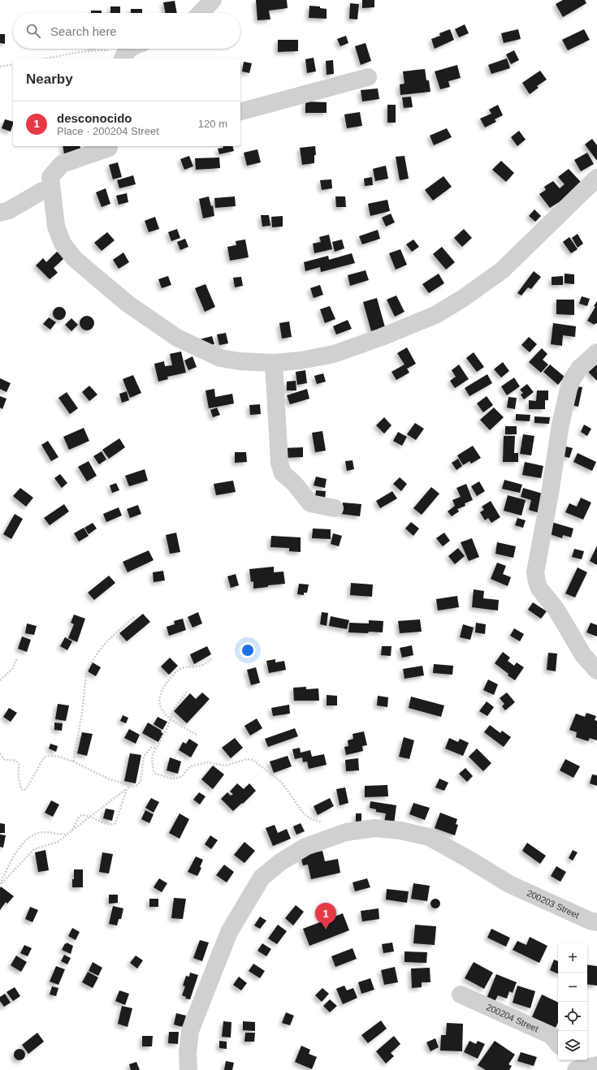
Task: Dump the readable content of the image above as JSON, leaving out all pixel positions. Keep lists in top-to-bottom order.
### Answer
{
  "streets": {
    "street": ["200203 Street", "200204 Street"]
  },
  "page": {
    "search": "Search here",
    "heading": "Nearby",
    "list": [
      {
        "mark": "1",
        "name": "desconocido",
        "note": "Place · 200204 Street",
        "value": "120 m"
      }
    ],
    "pins": "1",
    "map_buttons": ["+", "−"]
  }
}
